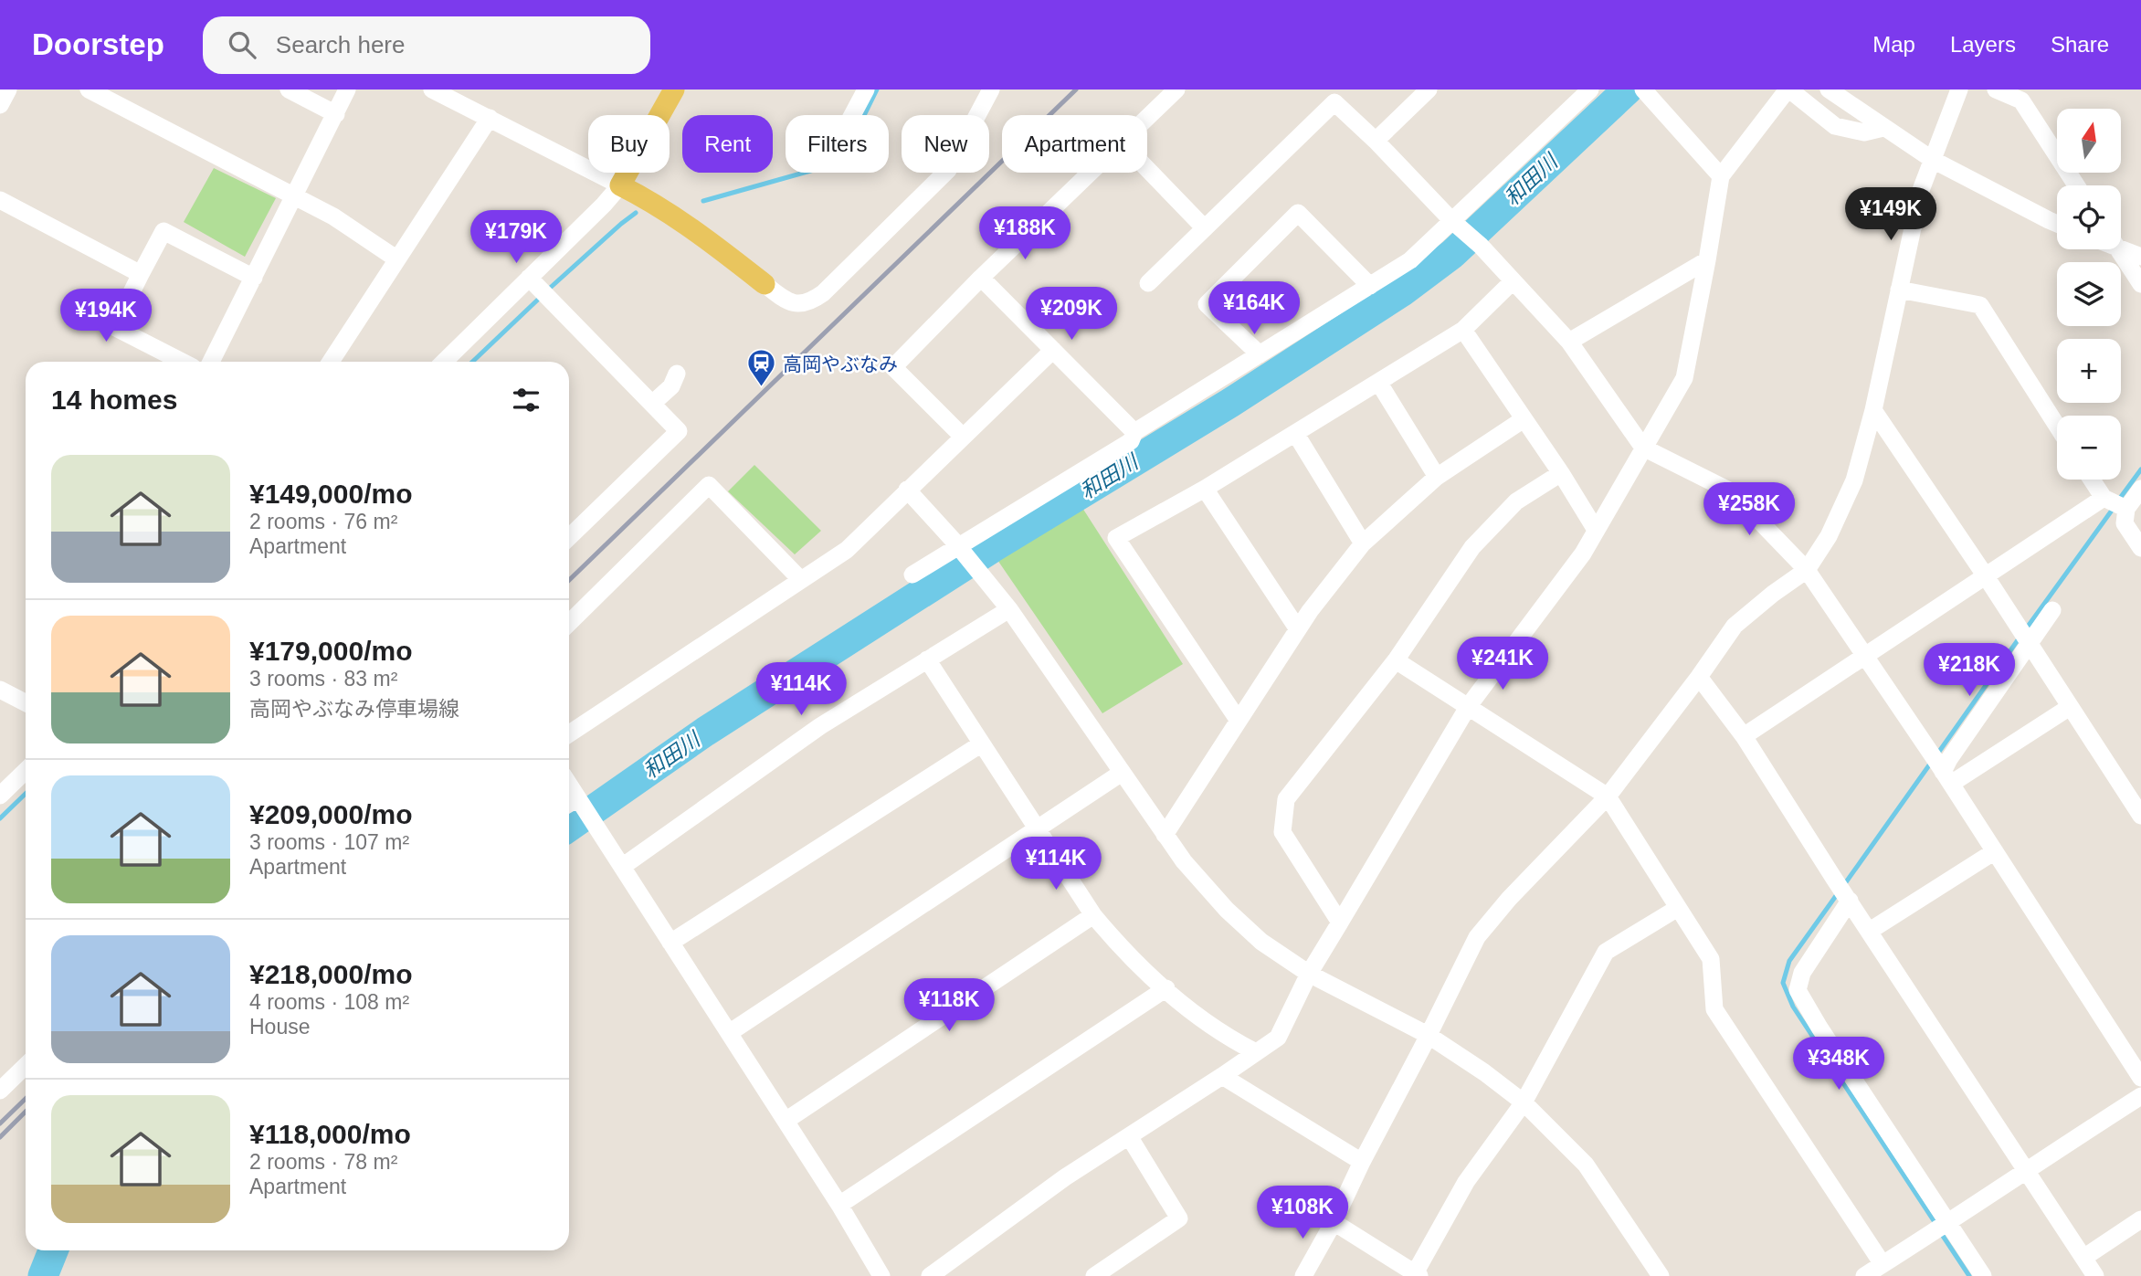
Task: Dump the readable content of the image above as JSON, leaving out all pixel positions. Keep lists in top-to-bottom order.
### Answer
{
  "water": ["和田川"],
  "places": {
    "station": ["高岡やぶなみ"]
  },
  "north": "top",
  "page": {
    "header": "Doorstep",
    "search": "Search here",
    "nav": ["Map", "Layers", "Share"],
    "map_buttons": ["+", "−"],
    "chip": [
      "Buy",
      "Rent",
      "Filters",
      "New",
      "Apartment"
    ],
    "price": [
      "¥149K",
      "¥188K",
      "¥179K",
      "¥164K",
      "¥209K",
      "¥194K",
      "¥258K",
      "¥241K",
      "¥218K",
      "¥114K",
      "¥114K",
      "¥118K",
      "¥348K",
      "¥108K"
    ],
    "heading": "14 homes",
    "list": [
      {
        "name": "¥149,000/mo",
        "note": "2 rooms · 76 m² · Apartment"
      },
      {
        "name": "¥179,000/mo",
        "note": "3 rooms · 83 m² · 高岡やぶなみ停車場線"
      },
      {
        "name": "¥209,000/mo",
        "note": "3 rooms · 107 m² · Apartment"
      },
      {
        "name": "¥218,000/mo",
        "note": "4 rooms · 108 m² · House"
      },
      {
        "name": "¥118,000/mo",
        "note": "2 rooms · 78 m² · Apartment"
      }
    ]
  }
}
